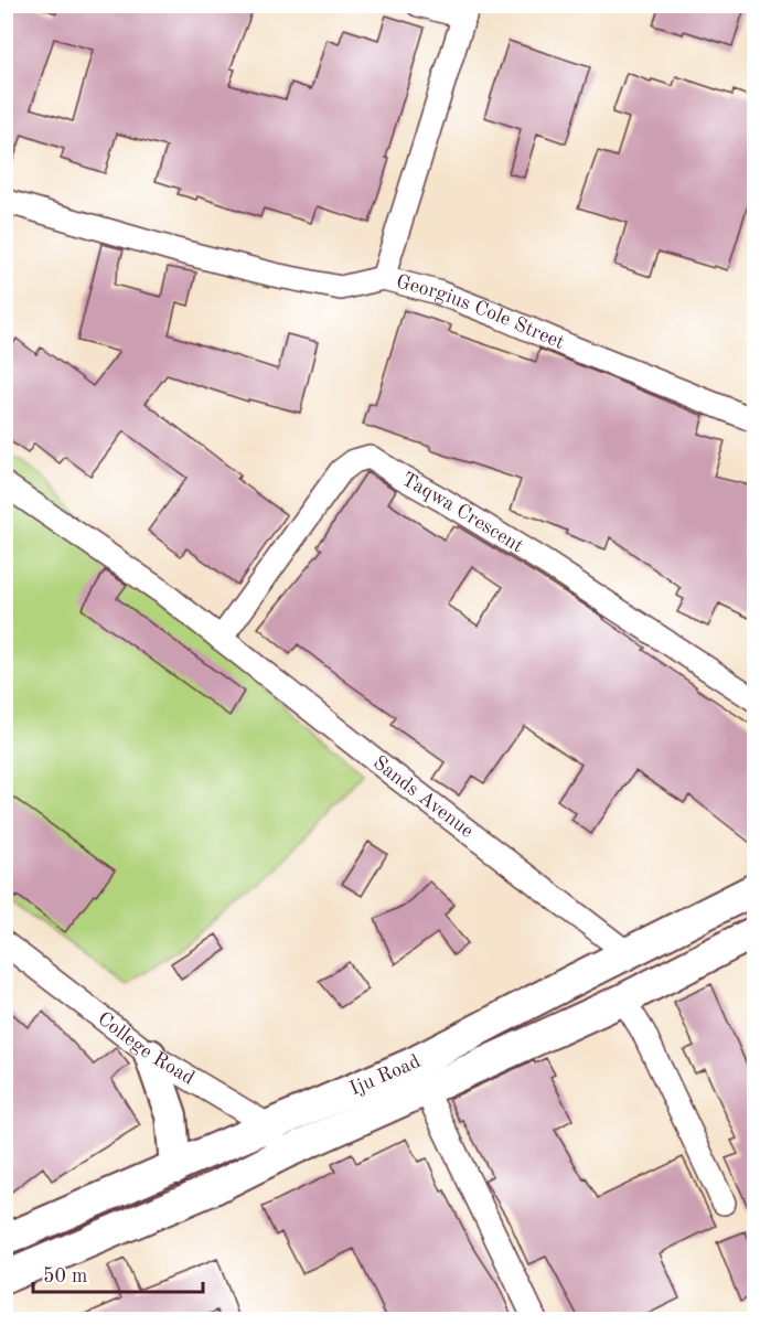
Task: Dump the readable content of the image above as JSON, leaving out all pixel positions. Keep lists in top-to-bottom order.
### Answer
{
  "streets": {
    "main road": ["Iju Road"],
    "street": [
      "Georgius Cole Street",
      "Taqwa Crescent",
      "Sands Avenue",
      "College Road"
    ]
  },
  "crossings": [
    ["Taqwa Crescent", "Sands Avenue"],
    ["Sands Avenue", "Iju Road"],
    ["College Road", "Iju Road"]
  ],
  "scale_bar": "50 m"
}
